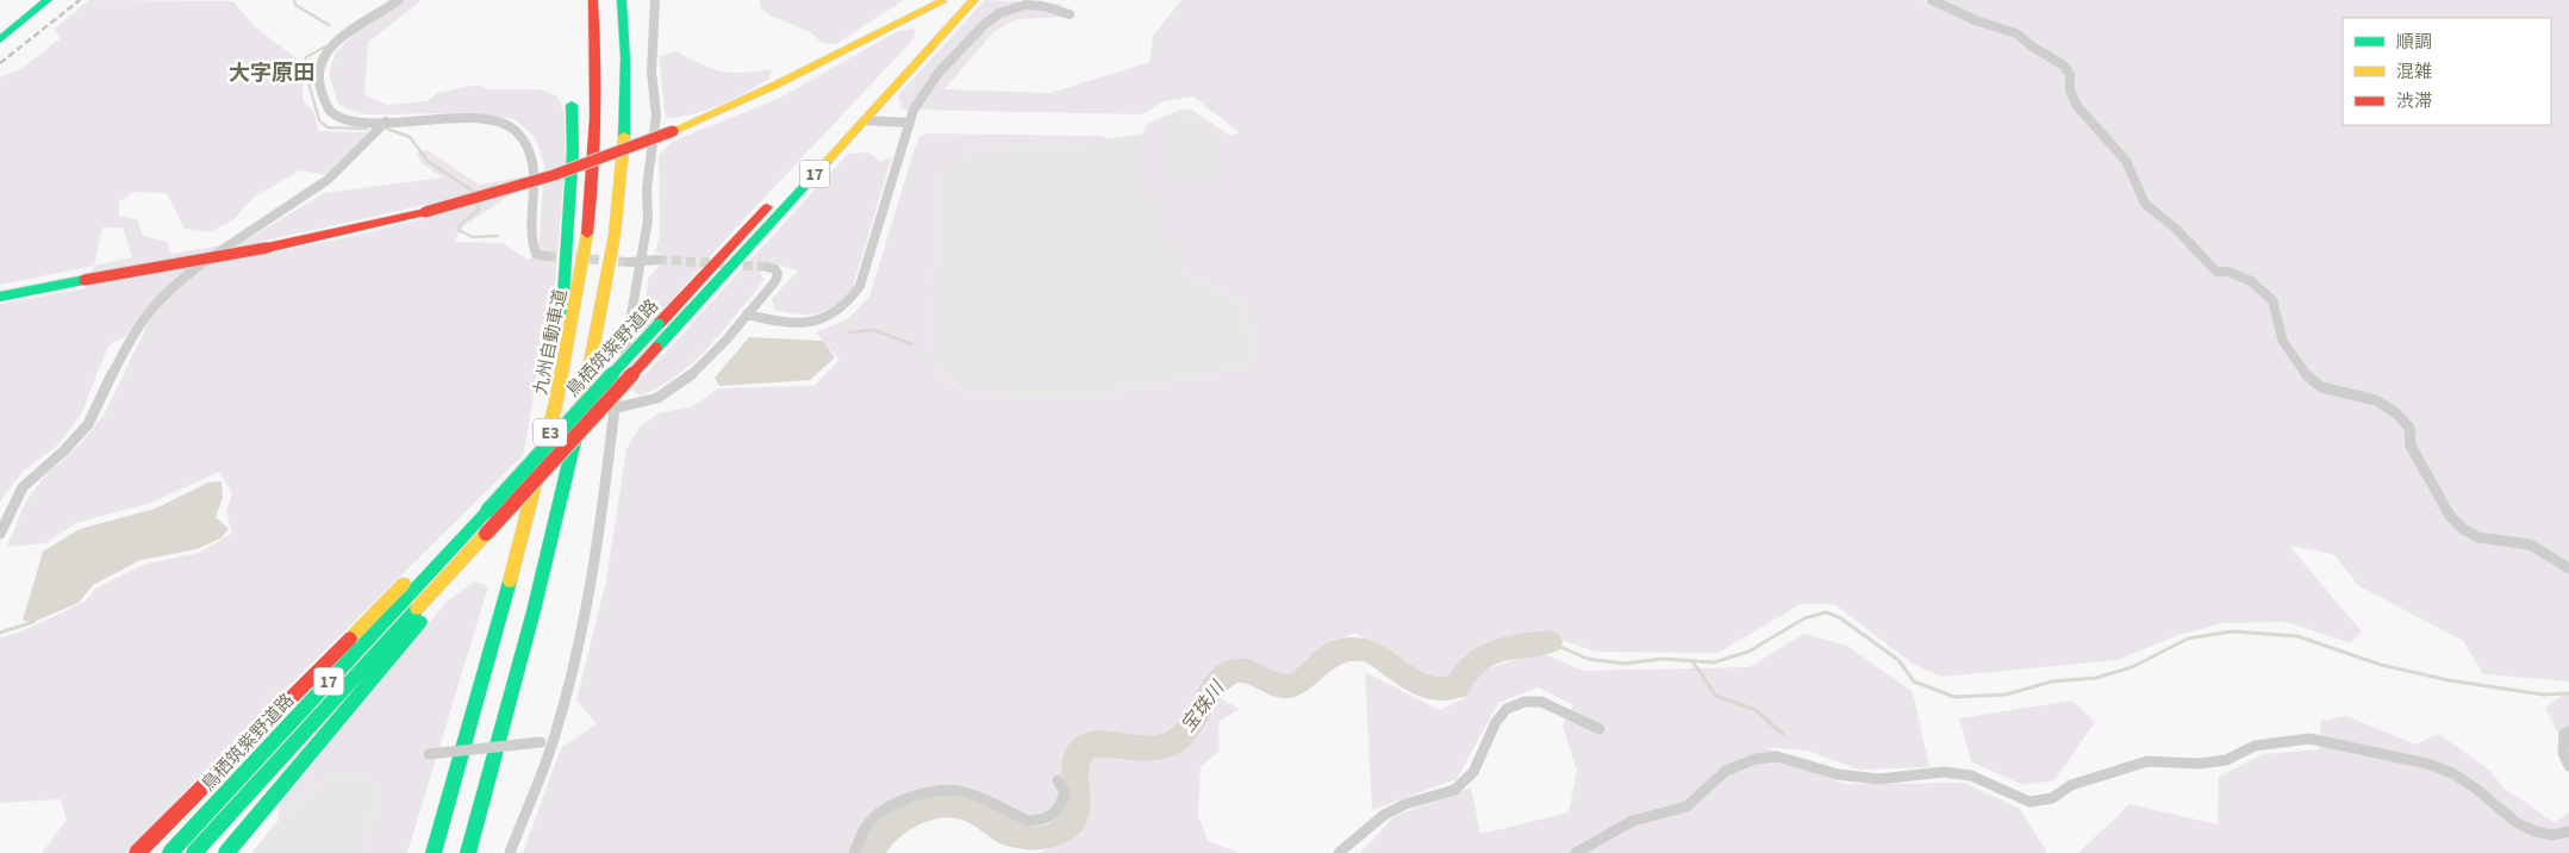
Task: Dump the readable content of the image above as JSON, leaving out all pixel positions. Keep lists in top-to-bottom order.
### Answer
{
  "streets": {
    "main road": [
      "17",
      "九州自動車道",
      "鳥栖筑紫野道路",
      "E3"
    ]
  },
  "districts": ["大字原田"],
  "water": ["宝珠川"],
  "legend": ["順調", "混雑", "渋滞"]
}
